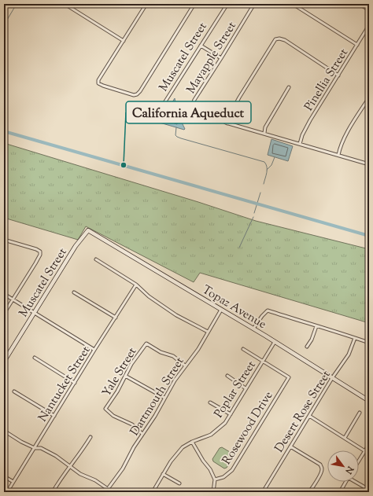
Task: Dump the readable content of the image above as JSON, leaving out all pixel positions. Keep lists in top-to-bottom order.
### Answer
{
  "streets": {
    "street": [
      "Muscatel Street",
      "Mayapple Street",
      "Pinellia Street",
      "Topaz Avenue",
      "Yale Street",
      "Nantucket Street",
      "Poplar Street",
      "Dartmouth Street",
      "Desert Rose Street",
      "Rosewood Drive"
    ]
  },
  "crossings": [
    ["Muscatel Street", "Topaz Avenue"],
    ["Topaz Avenue", "Poplar Street"],
    ["Topaz Avenue", "Dartmouth Street"],
    ["Topaz Avenue", "Desert Rose Street"],
    ["Yale Street", "Dartmouth Street"],
    ["Poplar Street", "Rosewood Drive"]
  ],
  "places": ["California Aqueduct"],
  "north": "bottom right"
}
